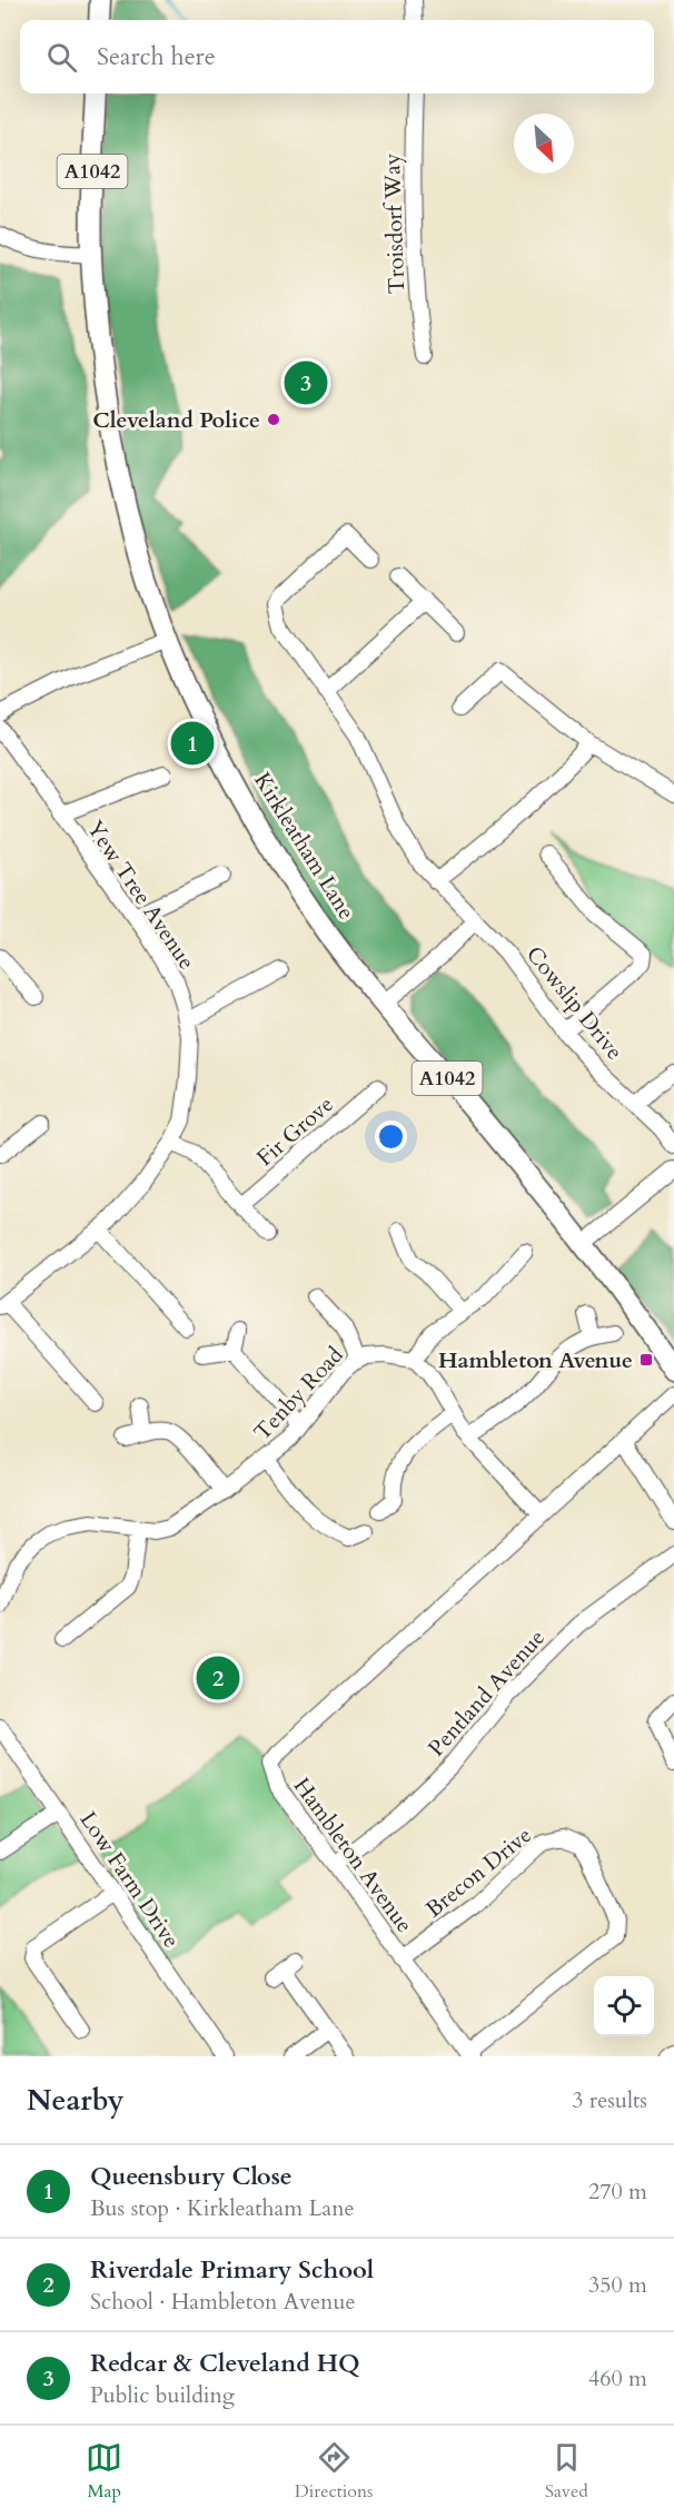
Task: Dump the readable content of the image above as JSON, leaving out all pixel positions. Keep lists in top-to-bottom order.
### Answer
{
  "streets": {
    "main road": ["A1042", "Kirkleatham Lane"],
    "street": [
      "Troisdorf Way",
      "Yew Tree Avenue",
      "Cowslip Drive",
      "Fir Grove",
      "Tenby Road",
      "Pentland Avenue",
      "Hambleton Avenue",
      "Brecon Drive",
      "Low Farm Drive"
    ]
  },
  "crossings": [
    ["Pentland Avenue", "Hambleton Avenue"],
    ["Hambleton Avenue", "Brecon Drive"]
  ],
  "places": {
    "other": ["Cleveland Police"],
    "transit": ["Hambleton Avenue"]
  },
  "north": "bottom right",
  "page": {
    "search": "Search here",
    "pins": ["3", "1", "2"],
    "heading": ["Nearby", "3 results"],
    "list": [
      {
        "mark": "1",
        "name": "Queensbury Close",
        "note": "Bus stop · Kirkleatham Lane",
        "value": "270 m"
      },
      {
        "mark": "2",
        "name": "Riverdale Primary School",
        "note": "School · Hambleton Avenue",
        "value": "350 m"
      },
      {
        "mark": "3",
        "name": "Redcar & Cleveland HQ",
        "note": "Public building",
        "value": "460 m"
      }
    ],
    "nav": ["Map", "Directions", "Saved"]
  }
}
